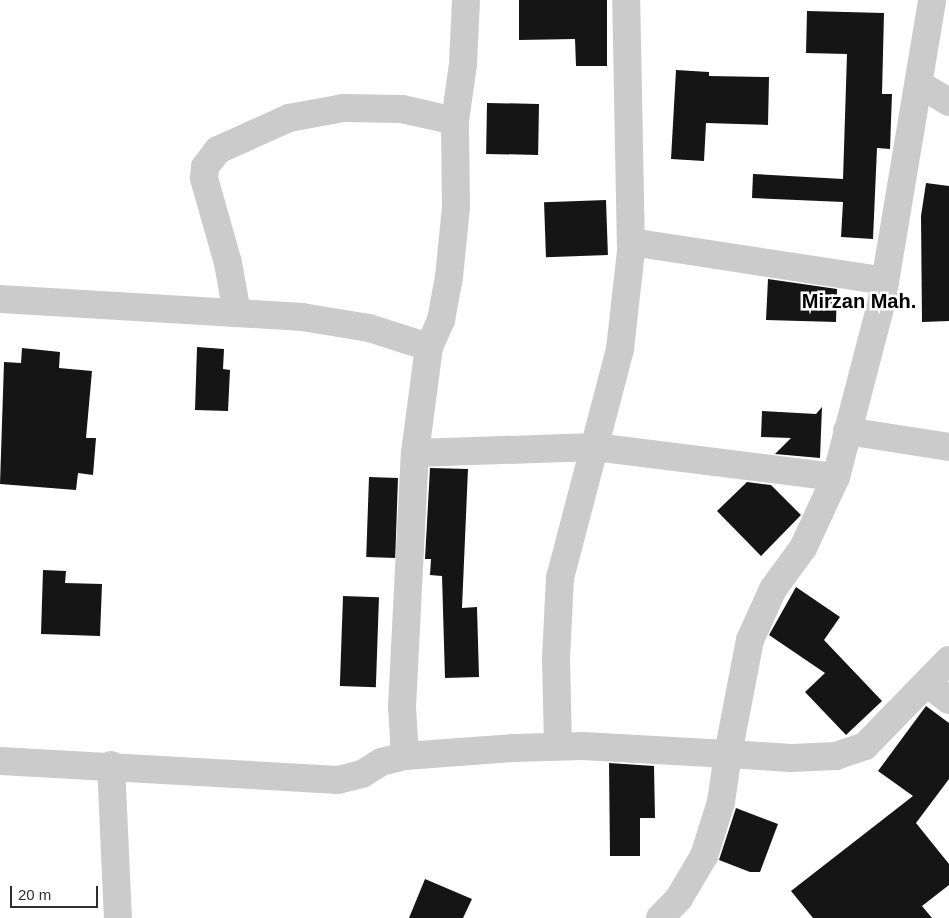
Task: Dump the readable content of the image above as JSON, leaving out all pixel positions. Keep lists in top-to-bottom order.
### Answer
{
  "districts": ["Mirzan Mah."],
  "scale_bar": "20 m"
}
